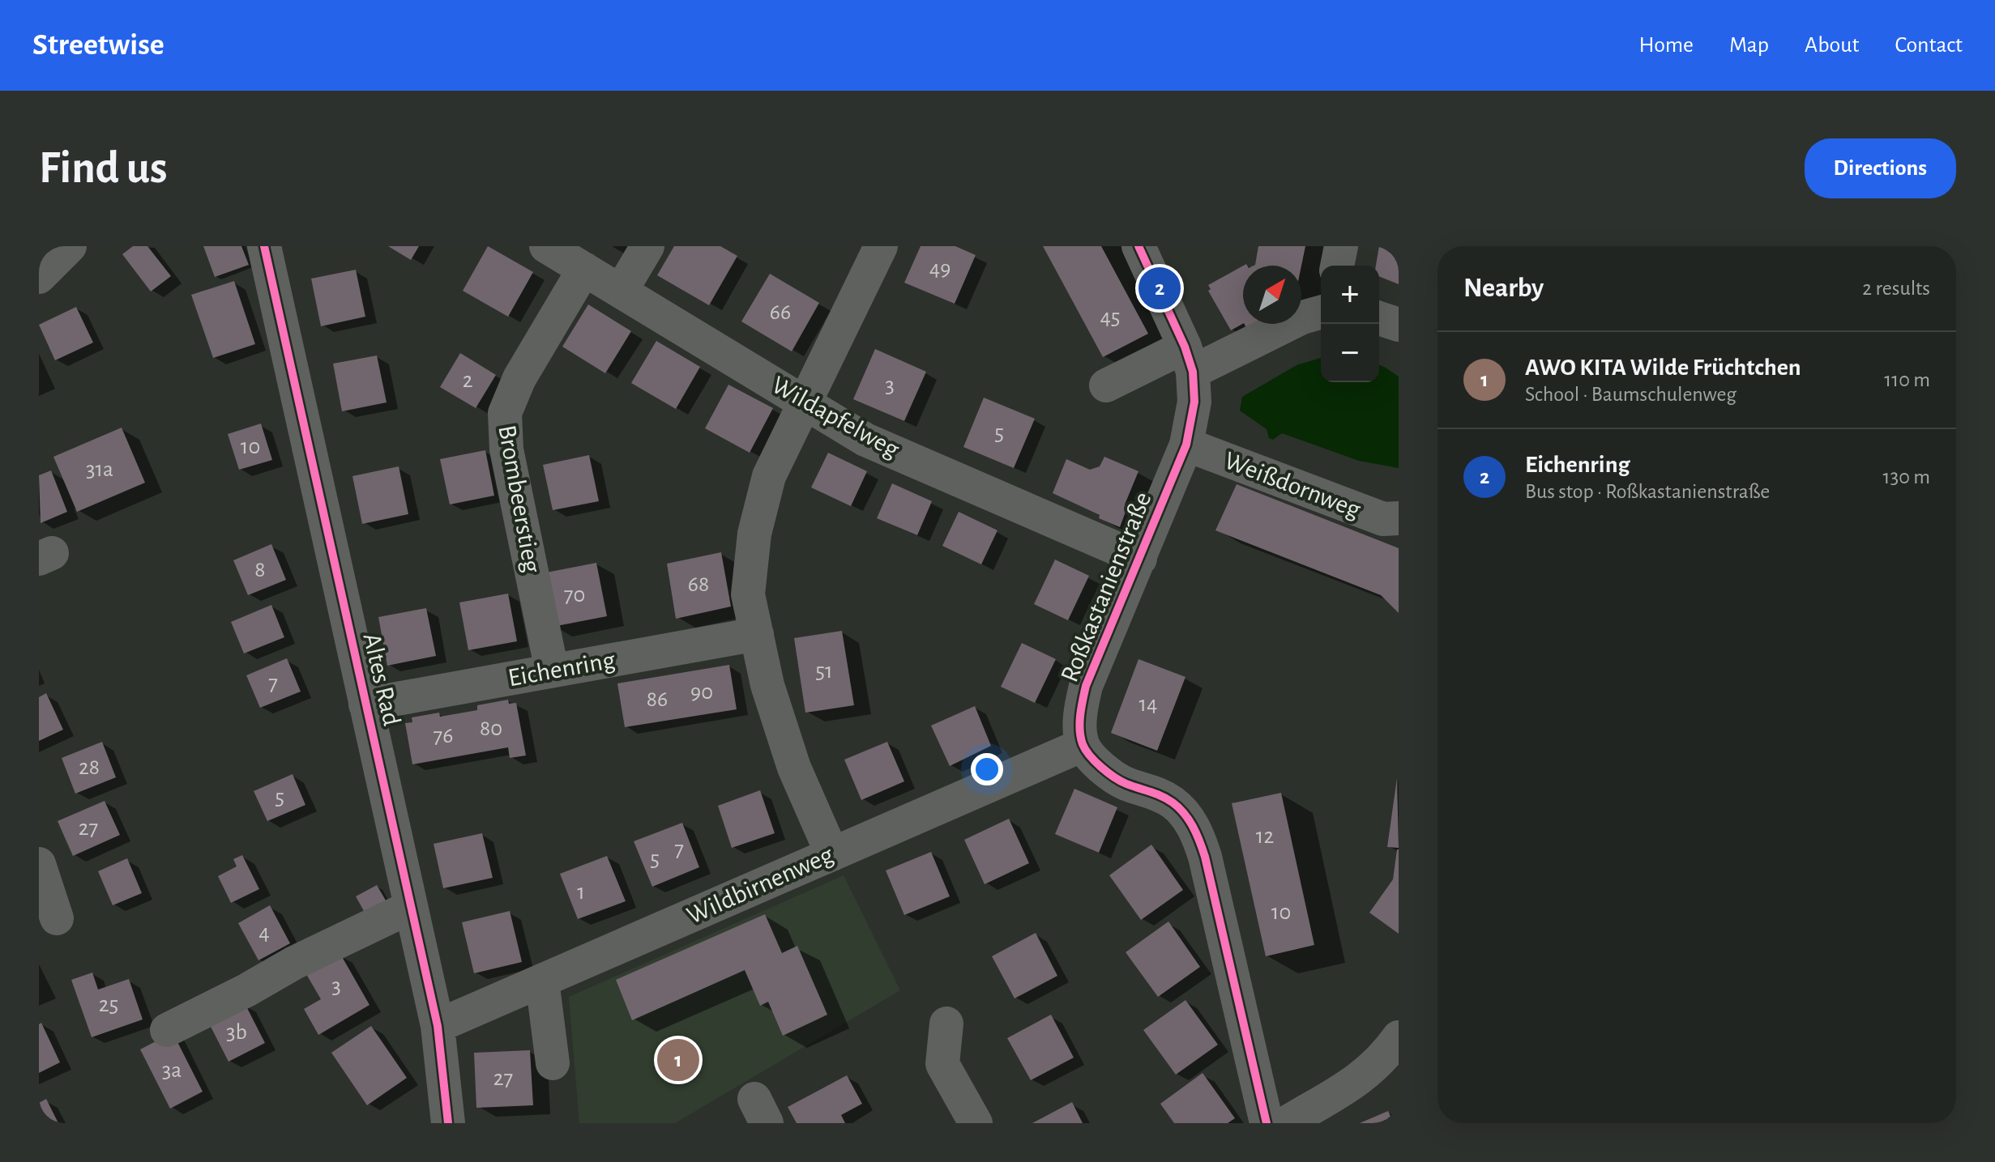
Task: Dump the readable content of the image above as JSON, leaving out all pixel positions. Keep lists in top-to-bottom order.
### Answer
{
  "streets": {
    "street": [
      "Wildapfelweg",
      "Weißdornweg",
      "Brombeerstieg",
      "Roßkastanienstraße",
      "Eichenring",
      "Altes Rad",
      "Wildbirnenweg"
    ]
  },
  "crossings": [
    ["Wildapfelweg", "Brombeerstieg"],
    ["Wildapfelweg", "Roßkastanienstraße"],
    ["Weißdornweg", "Roßkastanienstraße"],
    ["Brombeerstieg", "Eichenring"],
    ["Roßkastanienstraße", "Wildbirnenweg"],
    ["Eichenring", "Altes Rad"],
    ["Altes Rad", "Wildbirnenweg"]
  ],
  "house_numbers": [
    "49",
    "66",
    "45",
    "2",
    "3",
    "5",
    "10",
    "31a",
    "8",
    "68",
    "70",
    "51",
    "7",
    "90",
    "86",
    "14",
    "80",
    "76",
    "28",
    "5",
    "27",
    "12",
    "7",
    "5",
    "1",
    "10",
    "4",
    "3",
    "25",
    "3b",
    "3a",
    "27"
  ],
  "north": "top right",
  "page": {
    "header": "Streetwise",
    "nav": [
      "Home",
      "Map",
      "About",
      "Contact"
    ],
    "buttons": "Directions",
    "title": "Find us",
    "heading": ["Nearby", "2 results"],
    "pins": ["2", "1"],
    "map_buttons": ["+", "−"],
    "list": [
      {
        "mark": "1",
        "name": "AWO KITA Wilde Früchtchen",
        "note": "School · Baumschulenweg",
        "value": "110 m"
      },
      {
        "mark": "2",
        "name": "Eichenring",
        "note": "Bus stop · Roßkastanienstraße",
        "value": "130 m"
      }
    ]
  }
}
